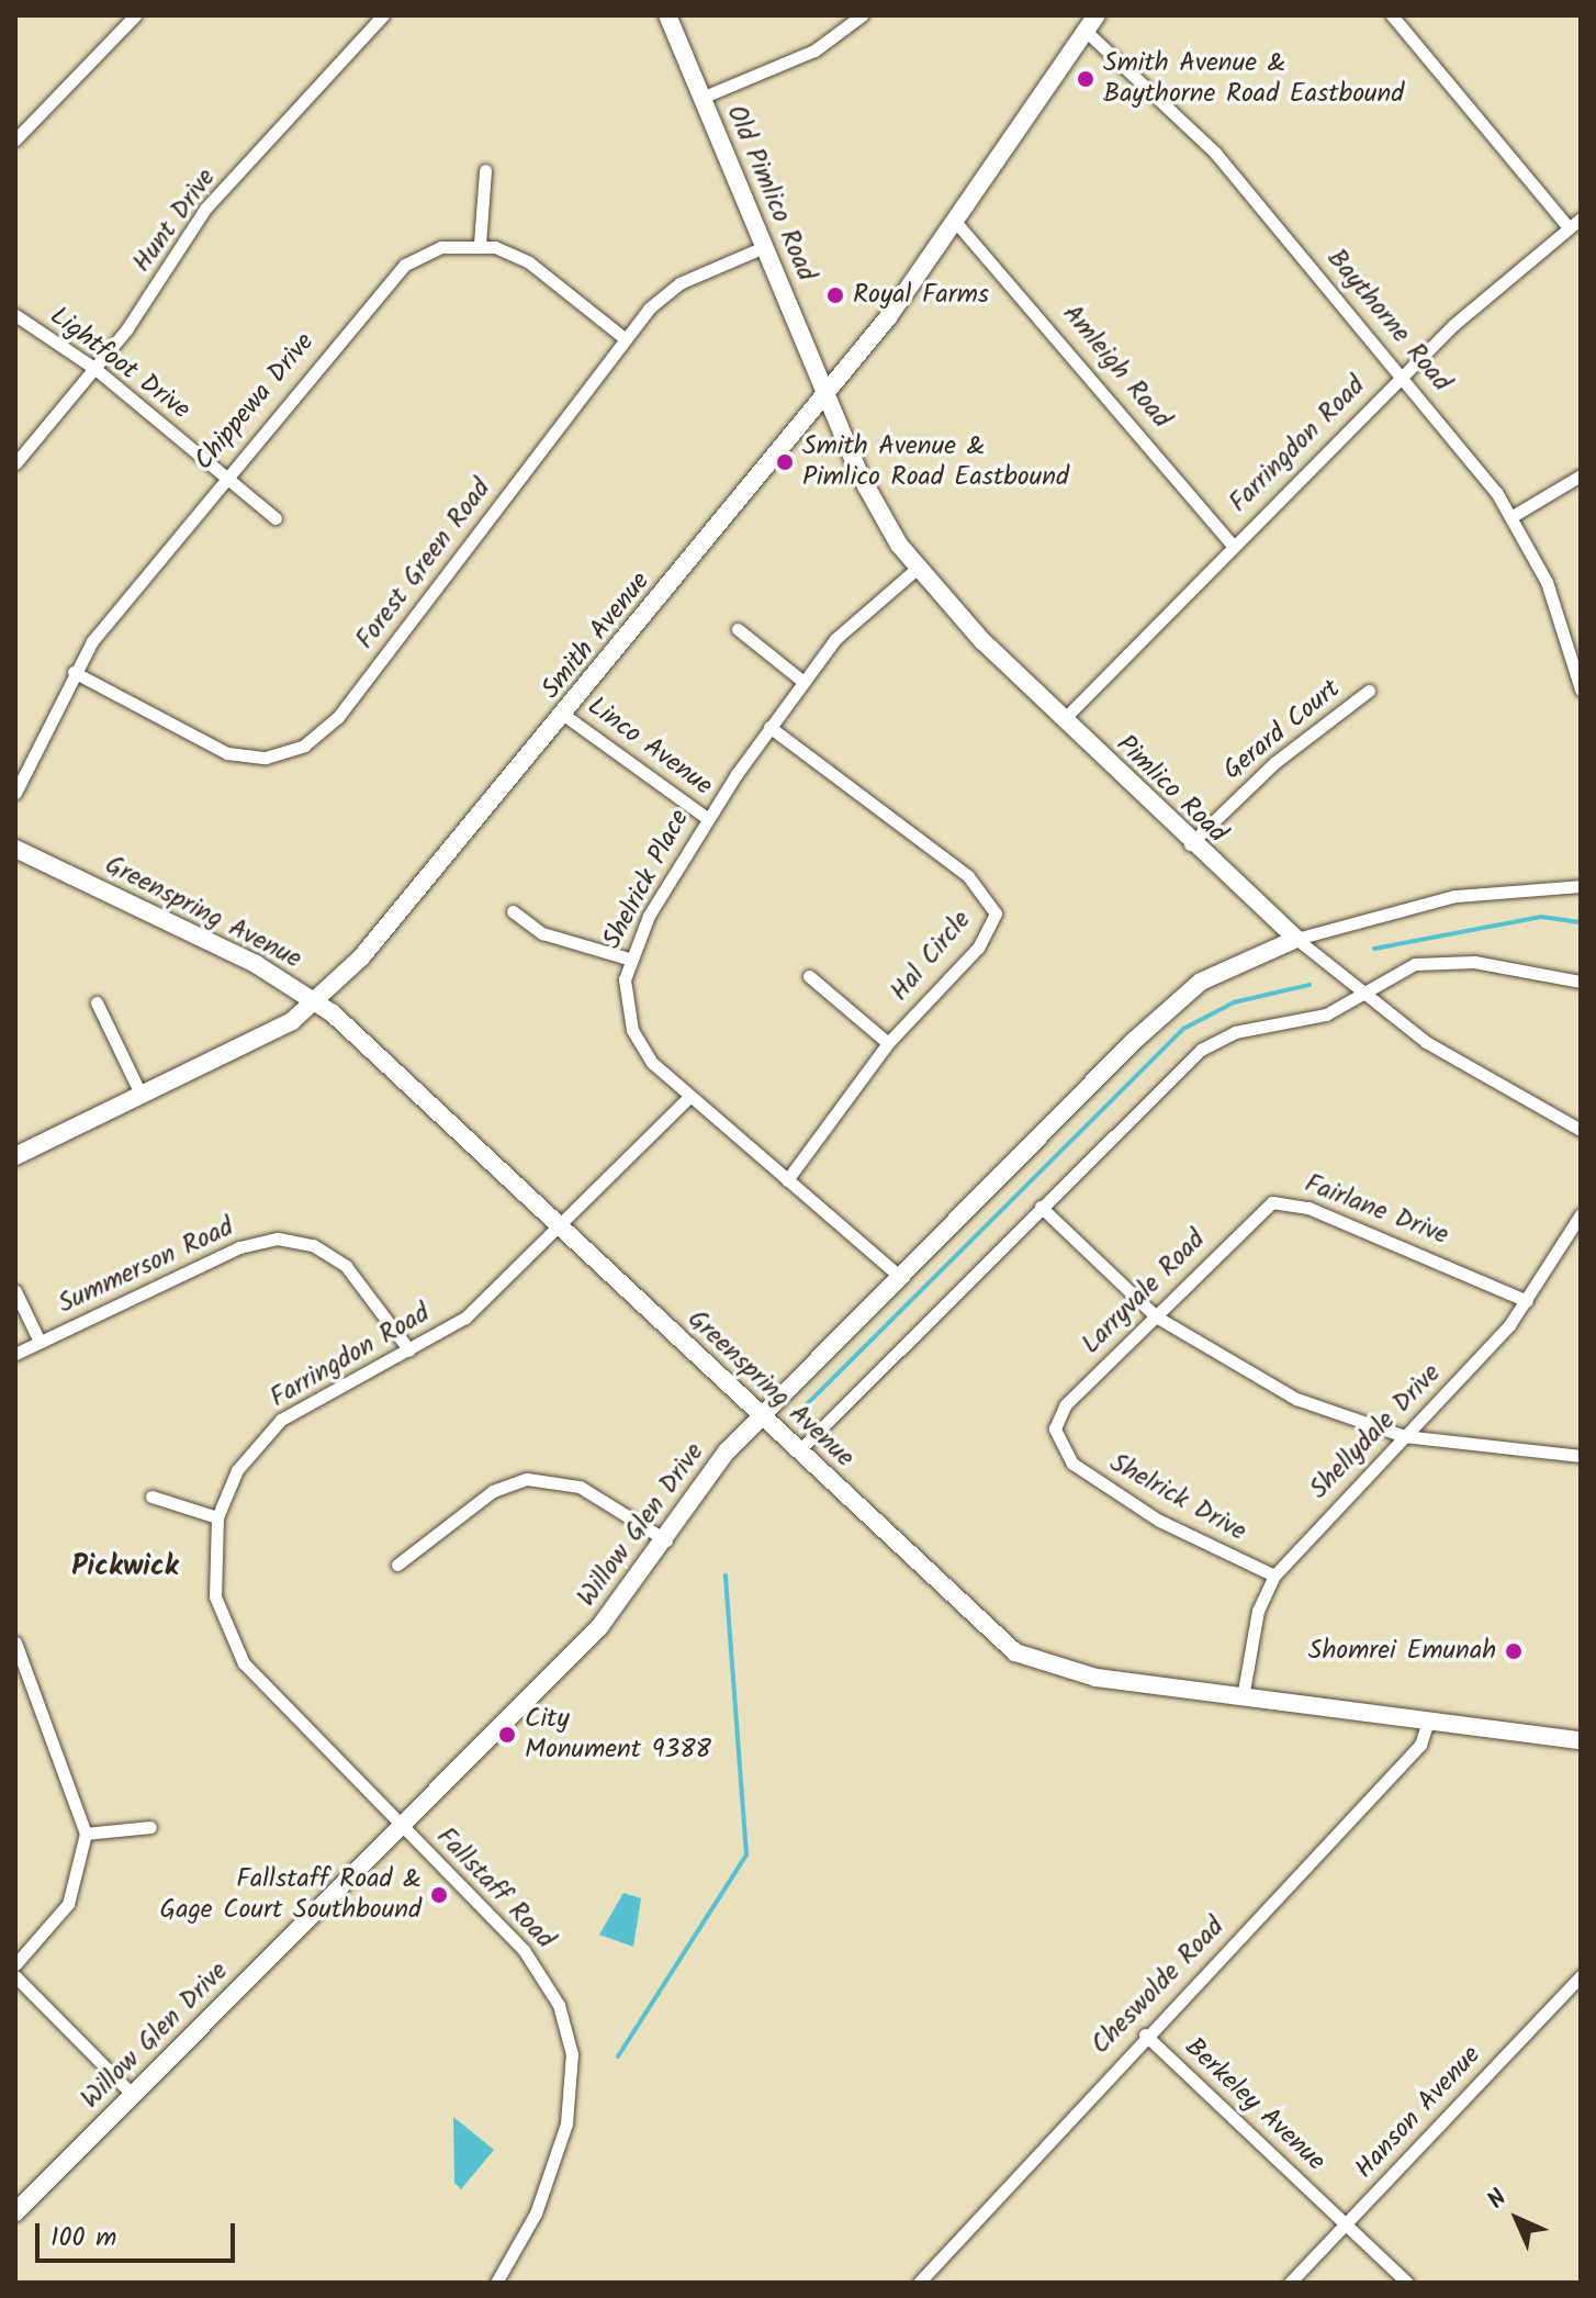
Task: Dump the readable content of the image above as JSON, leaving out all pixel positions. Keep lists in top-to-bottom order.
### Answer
{
  "streets": {
    "main road": [
      "Old Pimlico Road",
      "Smith Avenue",
      "Pimlico Road",
      "Greenspring Avenue",
      "Willow Glen Drive"
    ],
    "street": [
      "Hunt Drive",
      "Baythorne Road",
      "Lightfoot Drive",
      "Amleigh Road",
      "Chippewa Drive",
      "Farringdon Road",
      "Forest Green Road",
      "Gerard Court",
      "Linco Avenue",
      "Shelrick Place",
      "Hal Circle",
      "Fairlane Drive",
      "Summerson Road",
      "Larryvale Road",
      "Shellydale Drive",
      "Shelrick Drive",
      "Fallstaff Road",
      "Cheswolde Road",
      "Berkeley Avenue",
      "Hanson Avenue"
    ]
  },
  "crossings": [
    ["Old Pimlico Road", "Forest Green Road"],
    ["Old Pimlico Road", "Smith Avenue"],
    ["Old Pimlico Road", "Pimlico Road"],
    ["Hunt Drive", "Lightfoot Drive"],
    ["Baythorne Road", "Farringdon Road"],
    ["Baythorne Road", "Smith Avenue"],
    ["Lightfoot Drive", "Chippewa Drive"],
    ["Amleigh Road", "Farringdon Road"],
    ["Amleigh Road", "Smith Avenue"],
    ["Chippewa Drive", "Forest Green Road"],
    ["Farringdon Road", "Pimlico Road"],
    ["Farringdon Road", "Shelrick Place"],
    ["Farringdon Road", "Greenspring Avenue"],
    ["Farringdon Road", "Summerson Road"],
    ["Farringdon Road", "Willow Glen Drive"],
    ["Farringdon Road", "Fallstaff Road"],
    ["Smith Avenue", "Linco Avenue"],
    ["Smith Avenue", "Pimlico Road"],
    ["Smith Avenue", "Greenspring Avenue"],
    ["Gerard Court", "Pimlico Road"],
    ["Linco Avenue", "Shelrick Place"],
    ["Pimlico Road", "Shelrick Place"],
    ["Pimlico Road", "Willow Glen Drive"],
    ["Shelrick Place", "Hal Circle"],
    ["Shelrick Place", "Willow Glen Drive"],
    ["Greenspring Avenue", "Shellydale Drive"],
    ["Greenspring Avenue", "Willow Glen Drive"],
    ["Greenspring Avenue", "Cheswolde Road"],
    ["Fairlane Drive", "Larryvale Road"],
    ["Fairlane Drive", "Shellydale Drive"],
    ["Larryvale Road", "Shelrick Drive"],
    ["Shellydale Drive", "Shelrick Drive"],
    ["Willow Glen Drive", "Fallstaff Road"],
    ["Cheswolde Road", "Berkeley Avenue"],
    ["Berkeley Avenue", "Hanson Avenue"]
  ],
  "districts": ["Pickwick"],
  "places": [
    "Smith Avenue & Baythorne Road Eastbound",
    "Royal Farms",
    "Smith Avenue & Pimlico Road Eastbound",
    "Shomrei Emunah",
    "City Monument 9388",
    "Fallstaff Road & Gage Court Southbound"
  ],
  "scale_bar": "100 m",
  "north": "top left"
}
